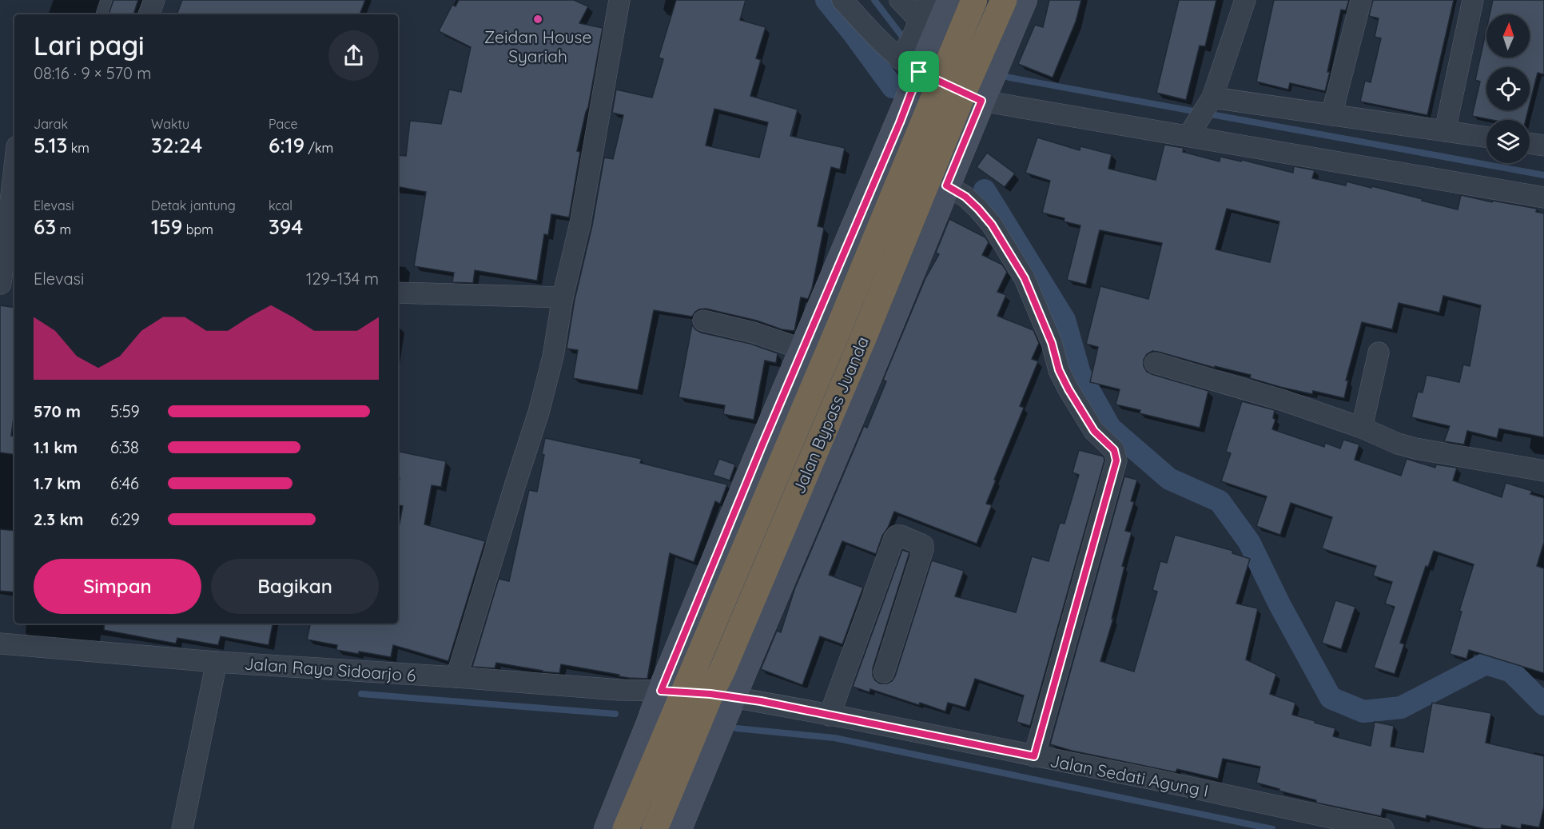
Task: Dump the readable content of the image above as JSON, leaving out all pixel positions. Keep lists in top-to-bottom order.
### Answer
{
  "streets": {
    "highway": ["Jalan Bypass Juanda"],
    "street": ["Jalan Raya Sidoarjo 6", "Jalan Sedati Agung I"]
  },
  "crossings": [
    ["Jalan Bypass Juanda", "Jalan Raya Sidoarjo 6"],
    ["Jalan Bypass Juanda", "Jalan Sedati Agung I"],
    ["Jalan Raya Sidoarjo 6", "Jalan Sedati Agung I"]
  ],
  "places": ["Zeidan House Syariah"],
  "north": "top",
  "page": {
    "heading": ["Lari pagi", "08:16 · 9 × 570 m"],
    "stats": [
      ["Jarak", "5.13 km"],
      ["Waktu", "32:24"],
      ["Pace", "6:19 /km"],
      ["Elevasi", "63 m"],
      ["Detak jantung", "159 bpm"],
      ["kcal", "394"]
    ],
    "chart": ["Elevasi", "129–134 m"],
    "list": [
      {
        "name": "570 m",
        "note": "5:59"
      },
      {
        "name": "1.1 km",
        "note": "6:38"
      },
      {
        "name": "1.7 km",
        "note": "6:46"
      },
      {
        "name": "2.3 km",
        "note": "6:29"
      }
    ],
    "buttons": ["Simpan", "Bagikan"]
  }
}
